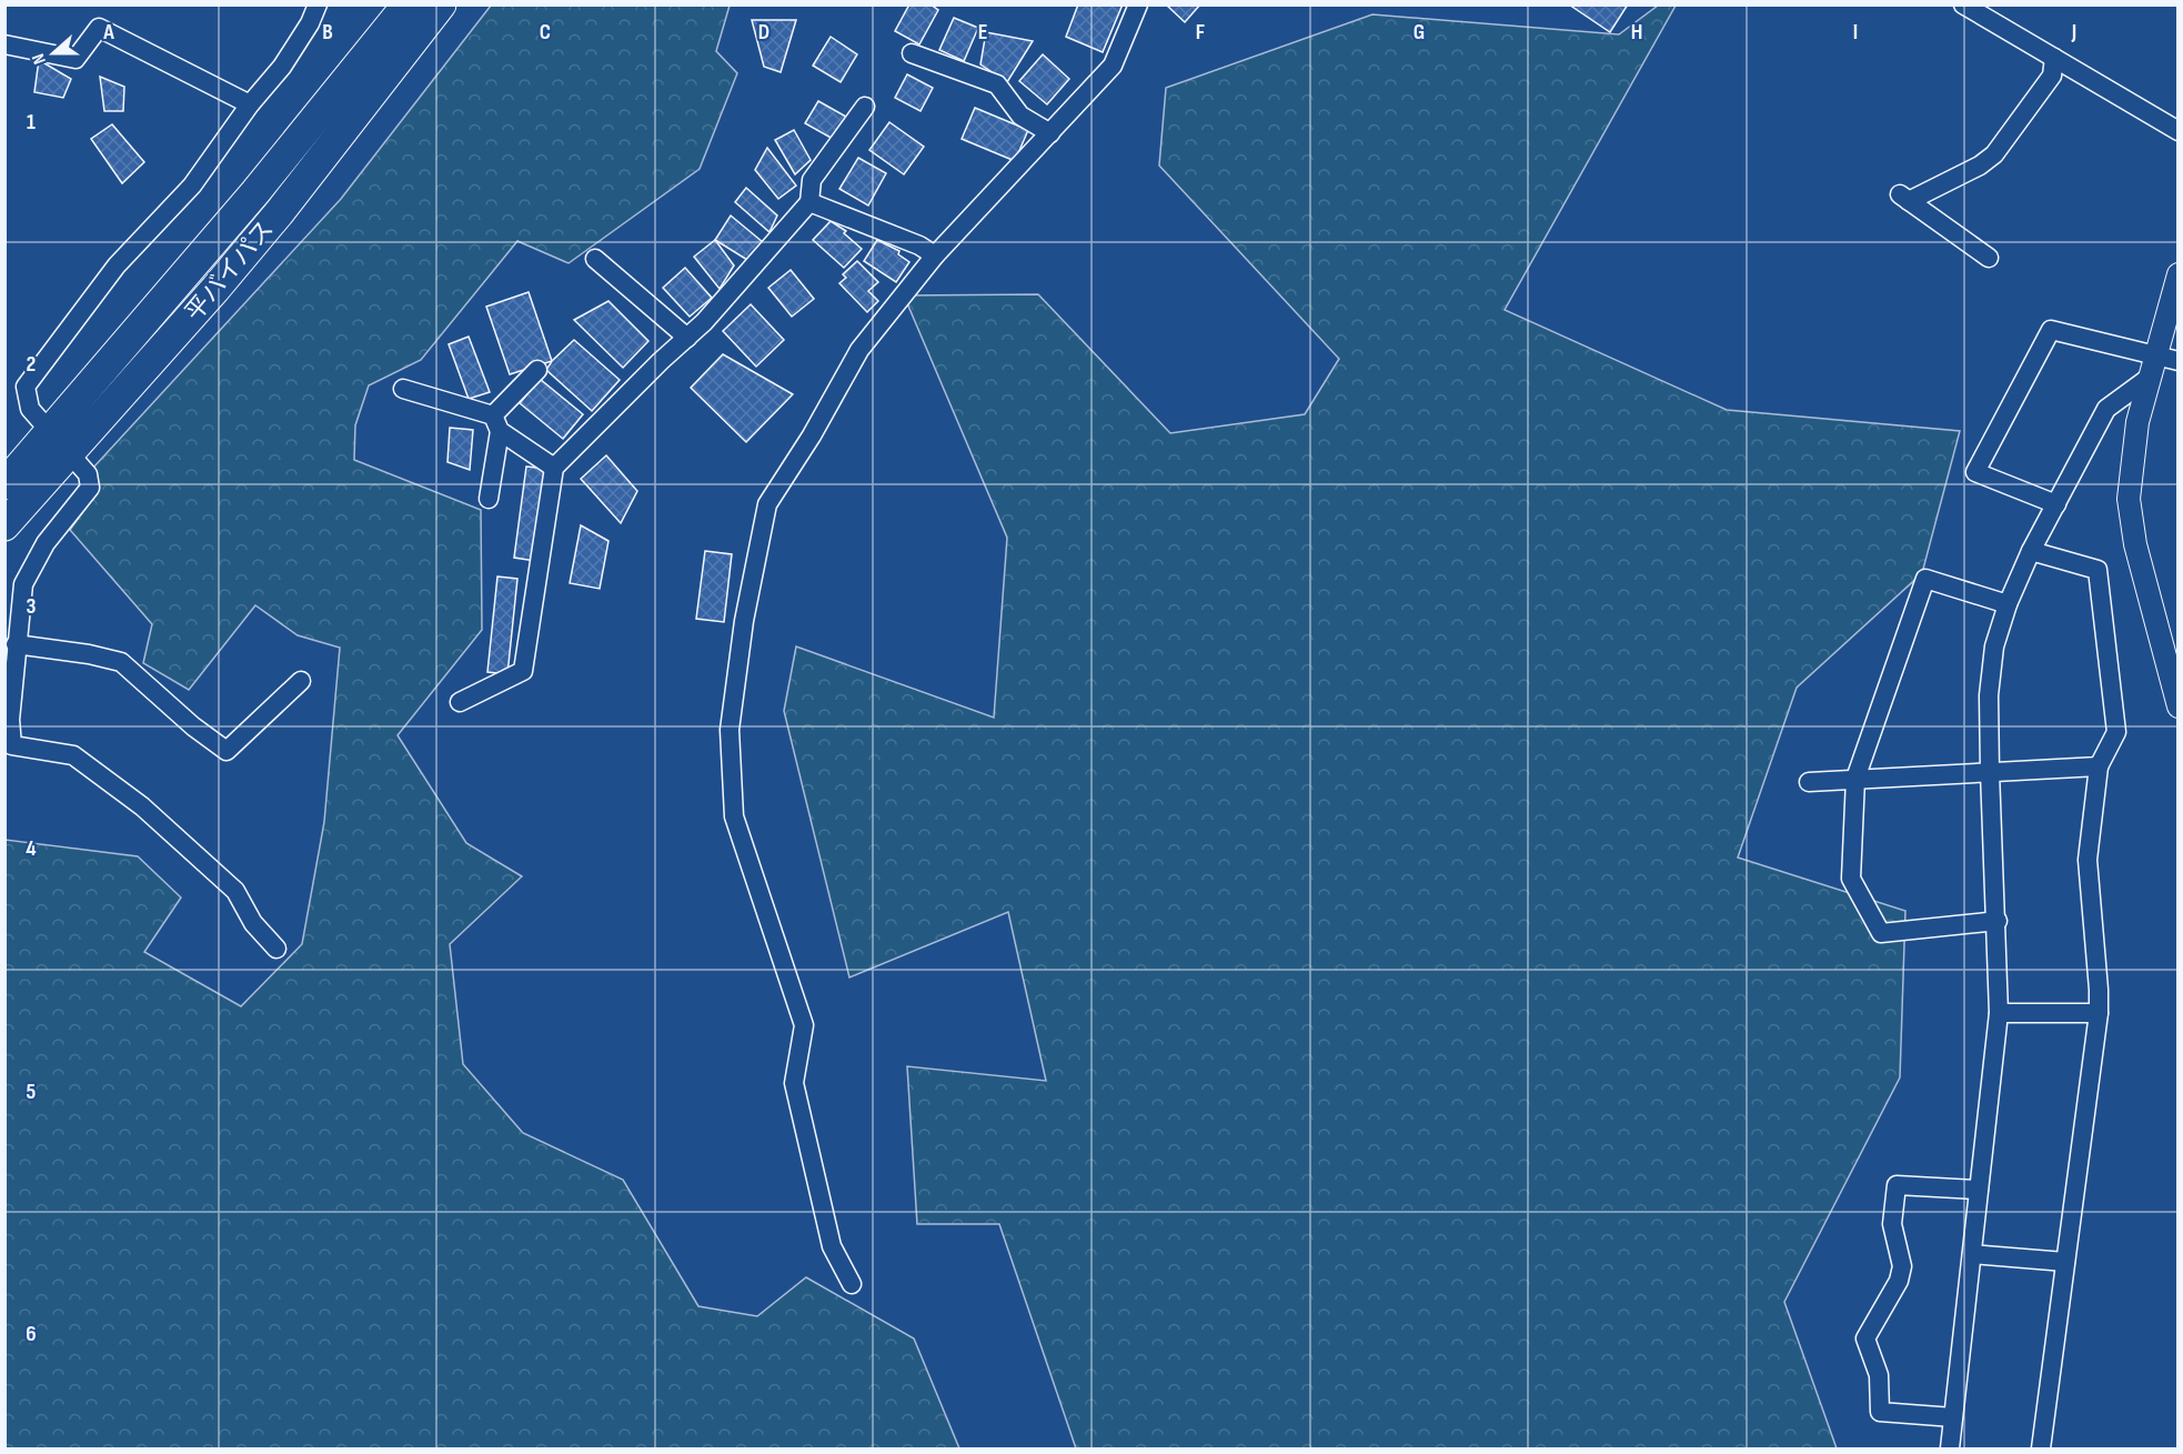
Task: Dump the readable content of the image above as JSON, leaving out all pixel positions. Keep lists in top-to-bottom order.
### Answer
{
  "streets": {
    "highway": ["平バイパス"]
  },
  "north": "left",
  "grid": {
    "columns": [
      "A",
      "B",
      "C",
      "D",
      "E",
      "F",
      "G",
      "H",
      "I",
      "J"
    ],
    "rows": [
      "1",
      "2",
      "3",
      "4",
      "5",
      "6"
    ]
  }
}
